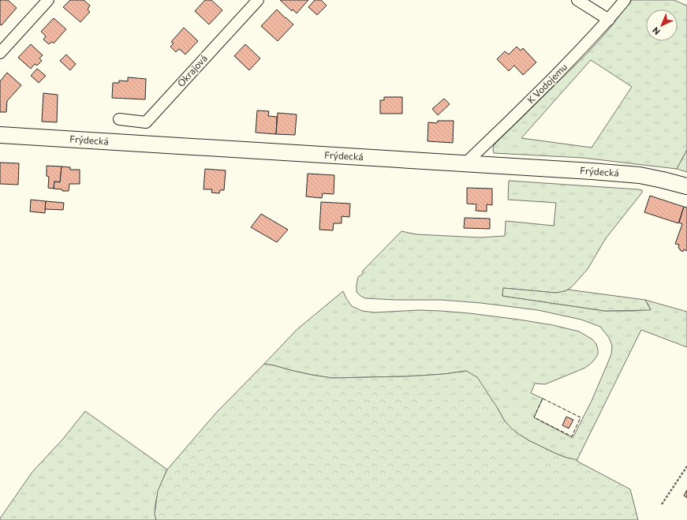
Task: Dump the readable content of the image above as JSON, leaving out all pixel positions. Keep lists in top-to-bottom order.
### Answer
{
  "streets": {
    "main road": ["Frýdecká"],
    "street": ["Okrajová", "K Vodojemu"]
  },
  "crossings": [
    ["K Vodojemu", "Frýdecká"]
  ],
  "north": "bottom left"
}
